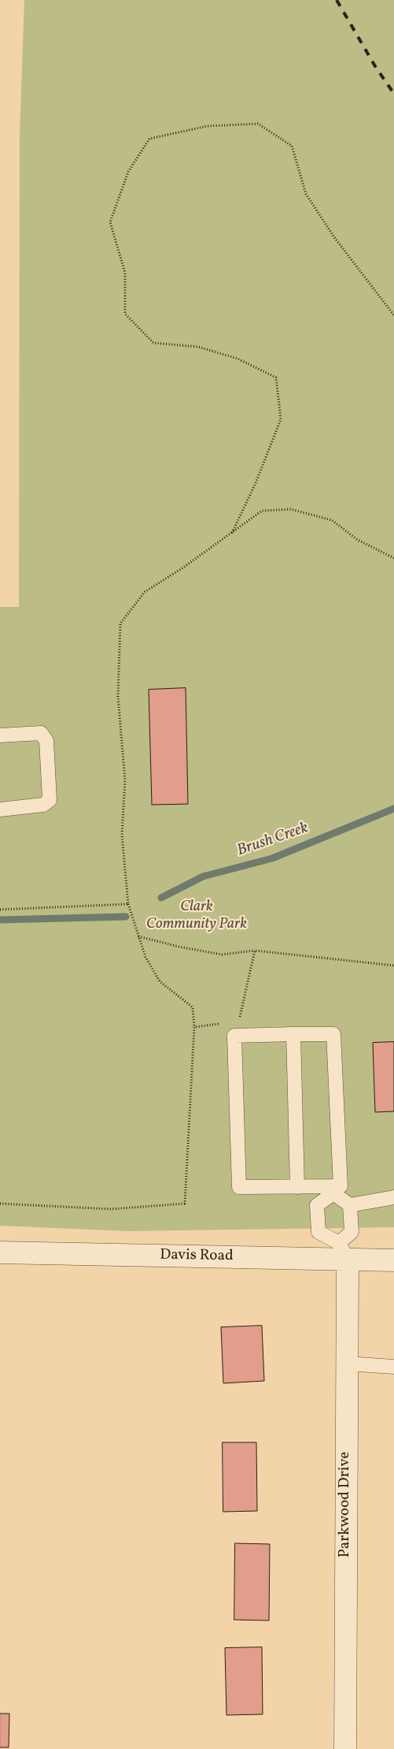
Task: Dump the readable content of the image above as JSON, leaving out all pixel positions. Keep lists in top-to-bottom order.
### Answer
{
  "streets": {
    "street": ["Davis Road", "Parkwood Drive"]
  },
  "crossings": [
    ["Davis Road", "Parkwood Drive"]
  ],
  "water": ["Brush Creek"],
  "parks": ["Clark Community Park"]
}
